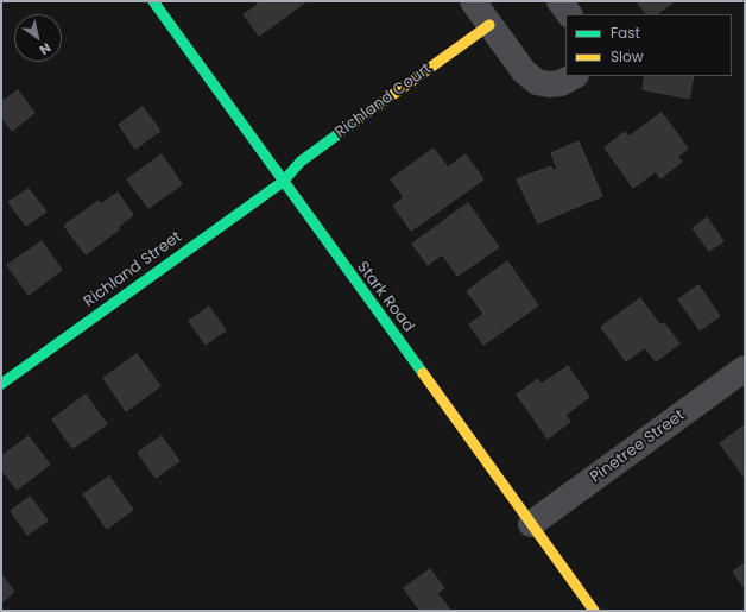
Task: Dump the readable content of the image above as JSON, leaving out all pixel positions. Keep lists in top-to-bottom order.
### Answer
{
  "streets": {
    "street": [
      "Richland Court",
      "Richland Street",
      "Stark Road",
      "Pinetree Street"
    ]
  },
  "crossings": [
    ["Richland Court", "Richland Street"],
    ["Richland Court", "Stark Road"],
    ["Richland Street", "Stark Road"],
    ["Stark Road", "Pinetree Street"]
  ],
  "legend": ["Fast", "Slow"],
  "north": "bottom right"
}
